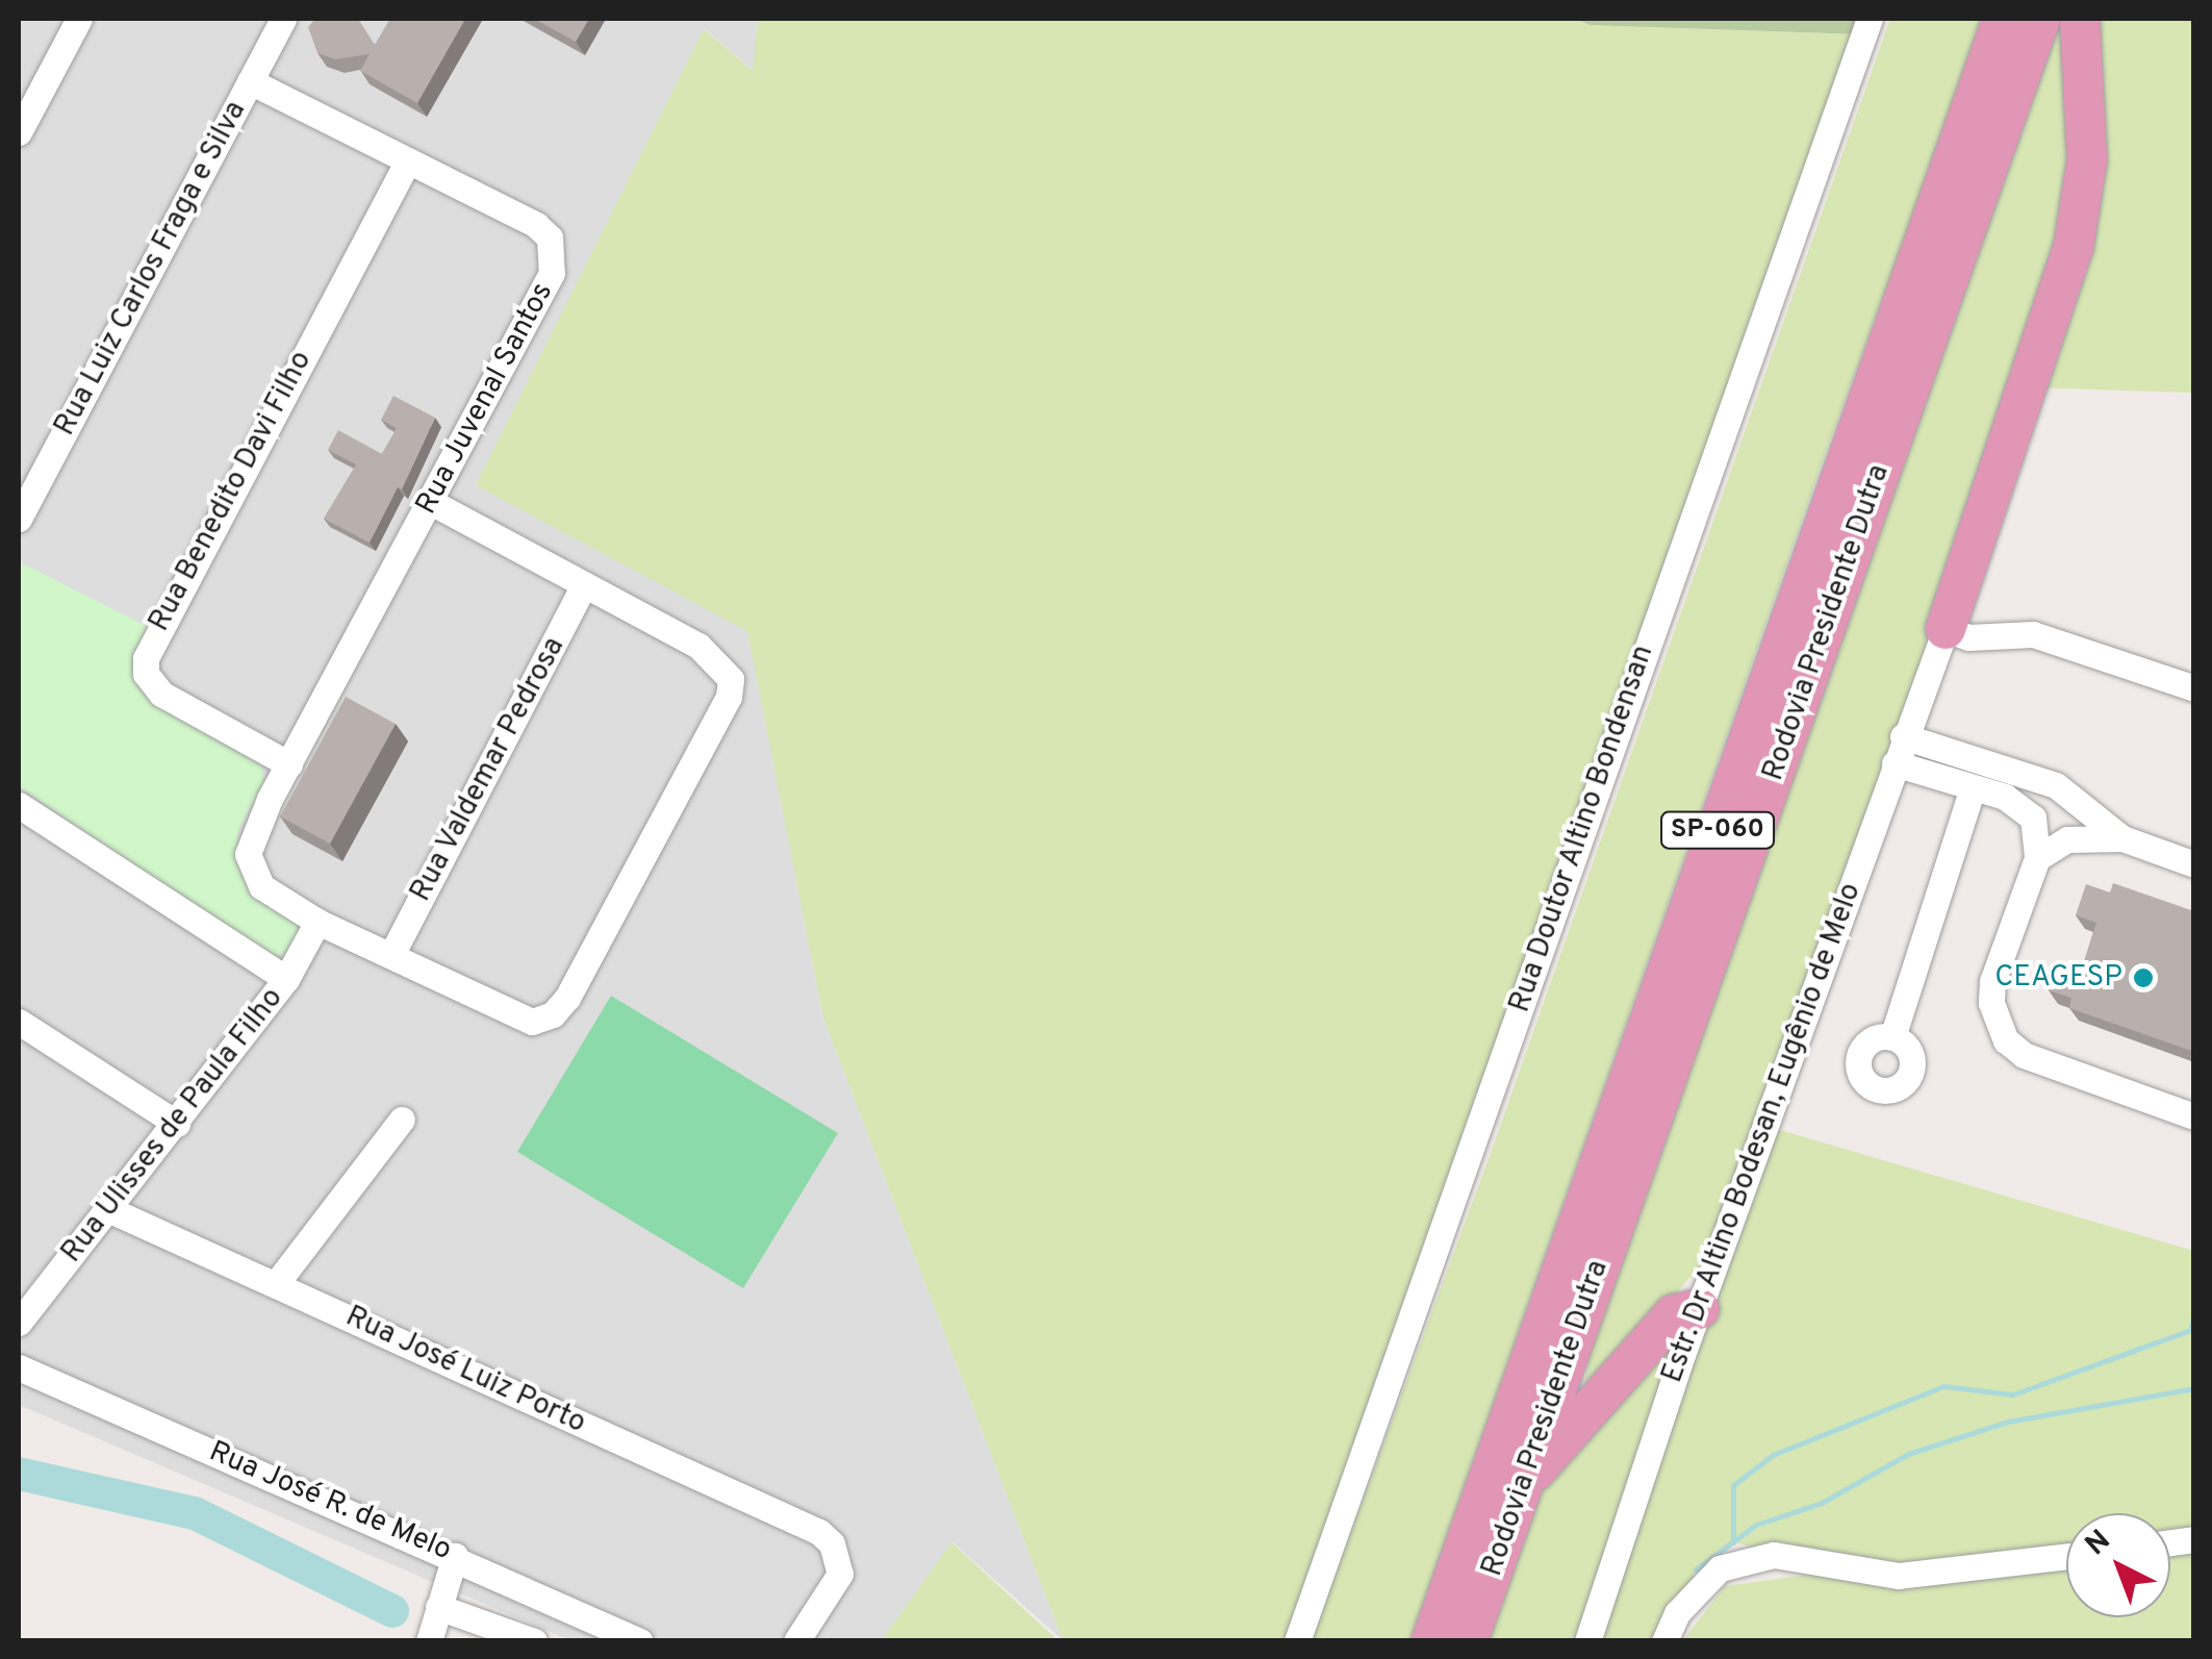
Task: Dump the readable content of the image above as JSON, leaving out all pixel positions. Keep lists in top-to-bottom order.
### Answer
{
  "streets": {
    "highway": ["Rodovia Presidente Dutra", "SP-060"],
    "street": [
      "Rua Luiz Carlos Fraga e Silva",
      "Rua Juvenal Santos",
      "Rua Benedito Davi Filho",
      "Rua Valdemar Pedrosa",
      "Rua Doutor Altino Bondensan",
      "Rua Ulisses de Paula Filho",
      "Estr. Dr Altino Bodesan, Eugênio de Melo",
      "Rua José Luiz Porto",
      "Rua José R. de Melo"
    ]
  },
  "crossings": [
    ["Rua Luiz Carlos Fraga e Silva", "Rua Juvenal Santos"],
    ["Rua Juvenal Santos", "Rua Benedito Davi Filho"],
    ["Rua Juvenal Santos", "Rua Valdemar Pedrosa"],
    ["Rua Juvenal Santos", "Rua Ulisses de Paula Filho"],
    ["Rua Ulisses de Paula Filho", "Rua José Luiz Porto"]
  ],
  "places": ["CEAGESP"],
  "north": "top left"
}
